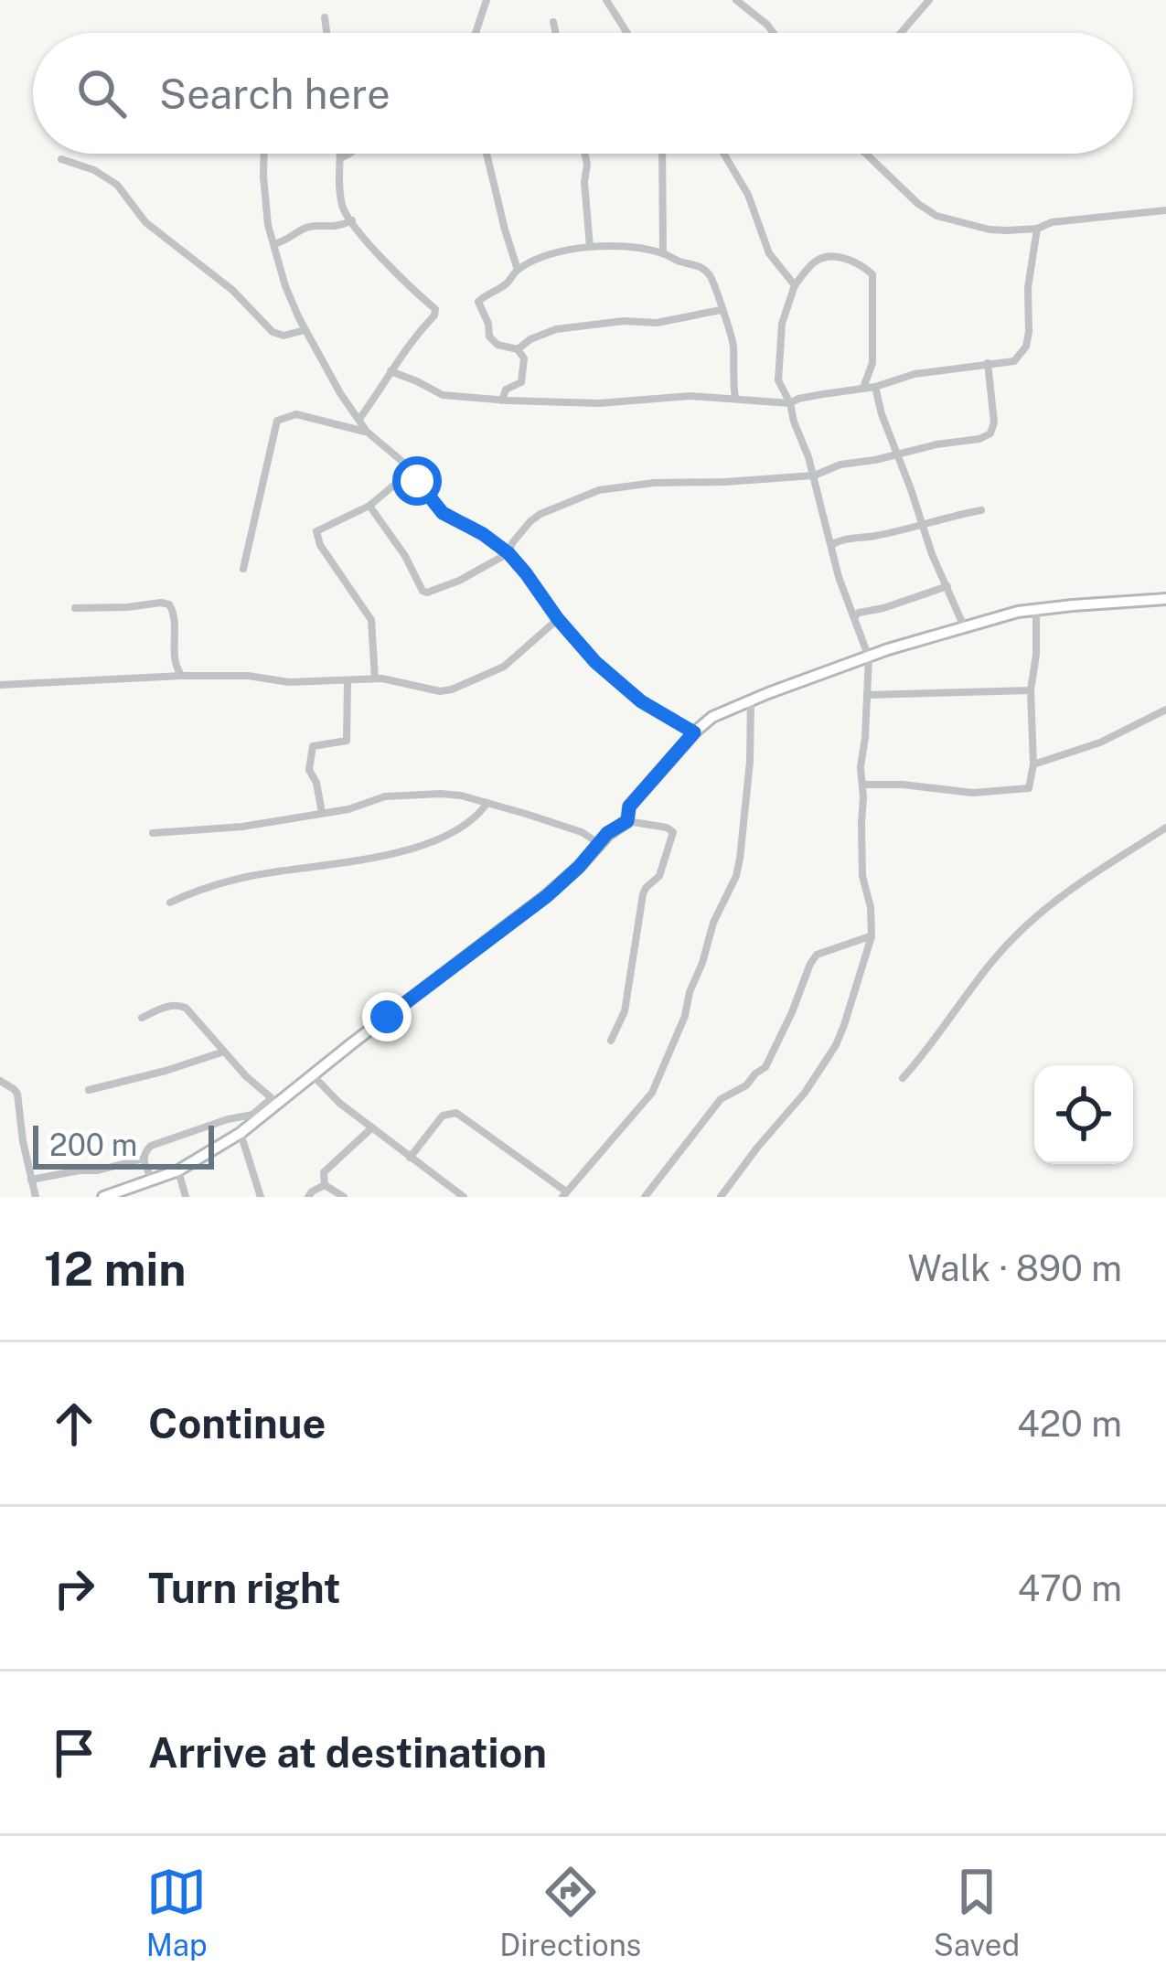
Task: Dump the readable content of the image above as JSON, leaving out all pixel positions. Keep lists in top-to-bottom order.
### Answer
{
  "scale_bar": "200 m",
  "page": {
    "search": "Search here",
    "scale": "200 m",
    "heading": ["12 min", "Walk · 890 m"],
    "list": [
      ["Continue", "420 m"],
      ["Turn right", "470 m"],
      "Arrive at destination"
    ],
    "nav": ["Map", "Directions", "Saved"]
  }
}
